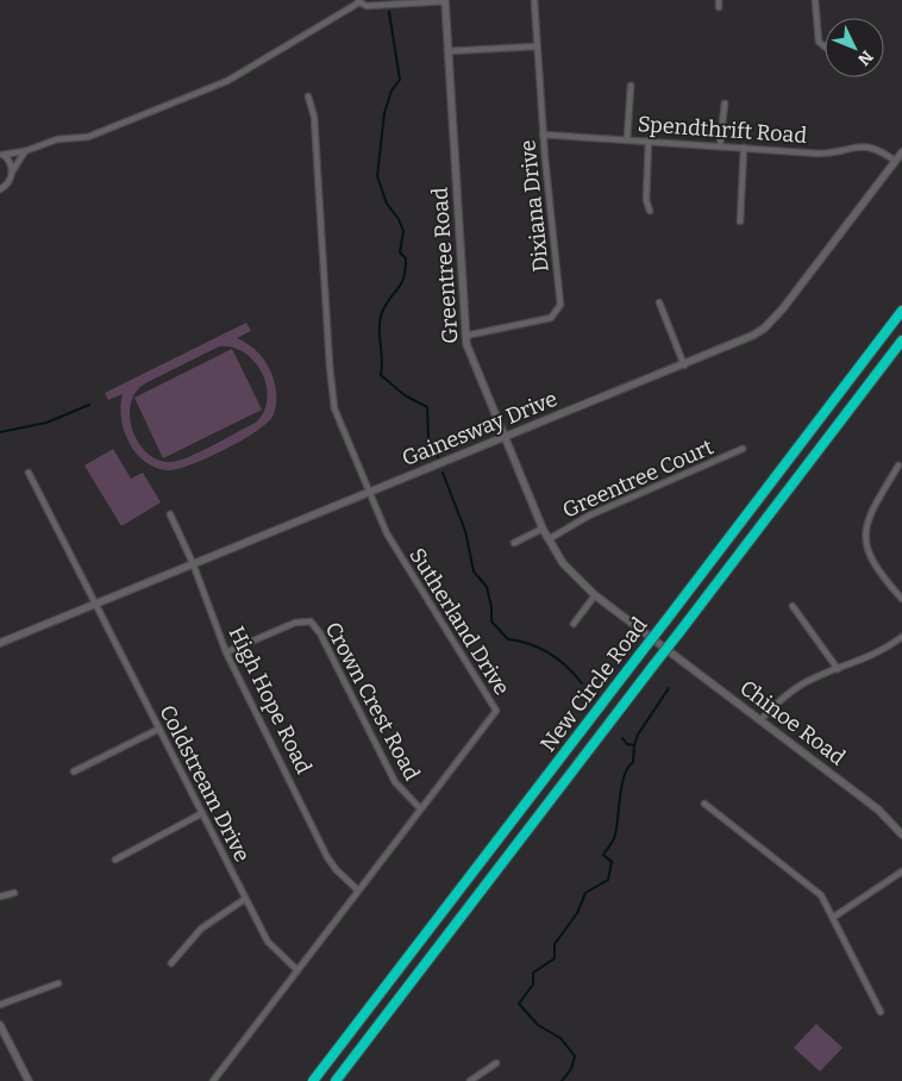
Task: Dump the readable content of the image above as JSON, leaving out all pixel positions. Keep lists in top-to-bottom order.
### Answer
{
  "streets": {
    "highway": ["New Circle Road"],
    "street": [
      "Spendthrift Road",
      "Dixiana Drive",
      "Greentree Road",
      "Gainesway Drive",
      "Greentree Court",
      "Sutherland Drive",
      "High Hope Road",
      "Crown Crest Road",
      "Chinoe Road",
      "Coldstream Drive"
    ]
  },
  "crossings": [
    ["Spendthrift Road", "Dixiana Drive"],
    ["Spendthrift Road", "Gainesway Drive"],
    ["Dixiana Drive", "Greentree Road"],
    ["Greentree Road", "Gainesway Drive"],
    ["Greentree Road", "Greentree Court"],
    ["Greentree Road", "Chinoe Road"],
    ["Gainesway Drive", "Sutherland Drive"],
    ["Gainesway Drive", "High Hope Road"],
    ["Gainesway Drive", "Coldstream Drive"],
    ["Sutherland Drive", "High Hope Road"],
    ["Sutherland Drive", "Crown Crest Road"],
    ["Sutherland Drive", "Coldstream Drive"],
    ["High Hope Road", "Crown Crest Road"]
  ],
  "north": "bottom right"
}
